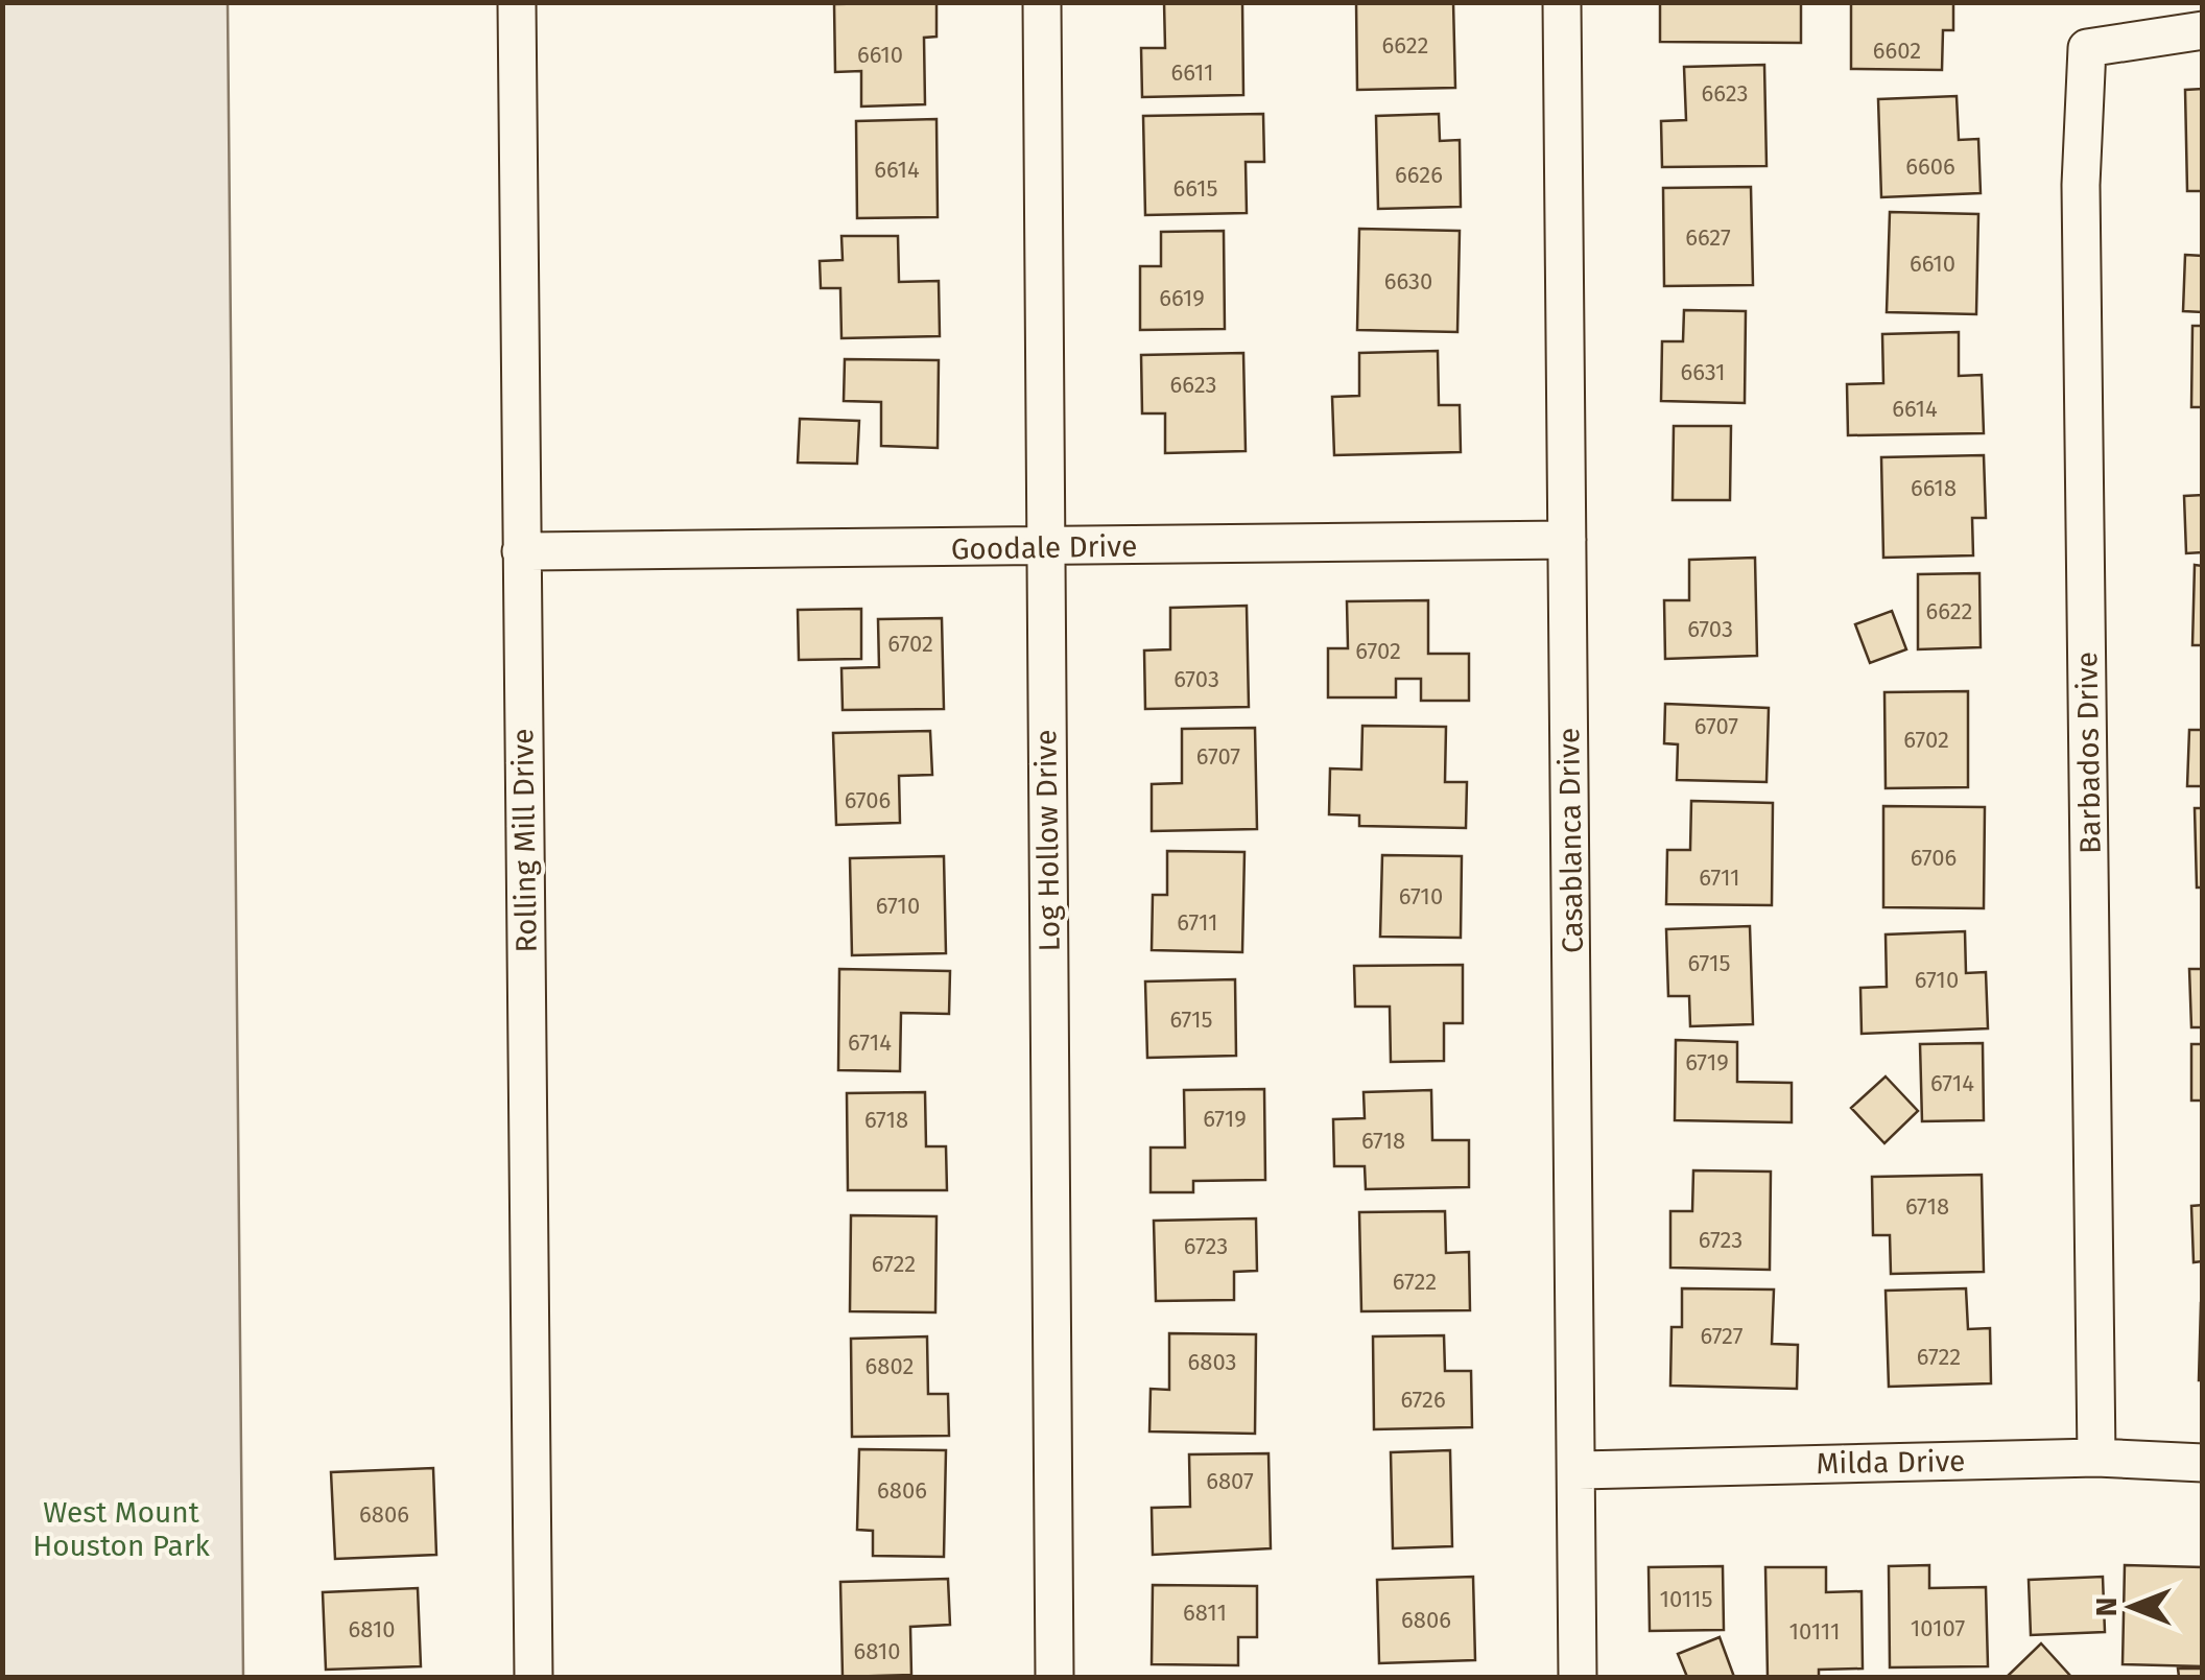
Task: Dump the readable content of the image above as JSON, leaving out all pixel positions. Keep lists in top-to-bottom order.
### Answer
{
  "streets": {
    "street": [
      "Goodale Drive",
      "Barbados Drive",
      "Rolling Mill Drive",
      "Log Hollow Drive",
      "Casablanca Drive",
      "Milda Drive"
    ]
  },
  "crossings": [
    ["Goodale Drive", "Rolling Mill Drive"],
    ["Goodale Drive", "Log Hollow Drive"],
    ["Goodale Drive", "Casablanca Drive"],
    ["Barbados Drive", "Milda Drive"],
    ["Casablanca Drive", "Milda Drive"]
  ],
  "parks": ["West Mount Houston Park"],
  "house_numbers": [
    "6622",
    "6602",
    "6610",
    "6611",
    "6623",
    "6606",
    "6614",
    "6626",
    "6615",
    "6627",
    "6610",
    "6630",
    "6619",
    "6631",
    "6623",
    "6614",
    "6618",
    "6622",
    "6703",
    "6702",
    "6702",
    "6703",
    "6707",
    "6702",
    "6707",
    "6706",
    "6706",
    "6711",
    "6710",
    "6710",
    "6711",
    "6715",
    "6710",
    "6715",
    "6714",
    "6719",
    "6714",
    "6719",
    "6718",
    "6718",
    "6718",
    "6723",
    "6723",
    "6722",
    "6722",
    "6727",
    "6722",
    "6803",
    "6802",
    "6726",
    "6807",
    "6806",
    "6806",
    "10115",
    "6811",
    "6806",
    "10107",
    "6810",
    "10111",
    "6810"
  ],
  "north": "left"
}
